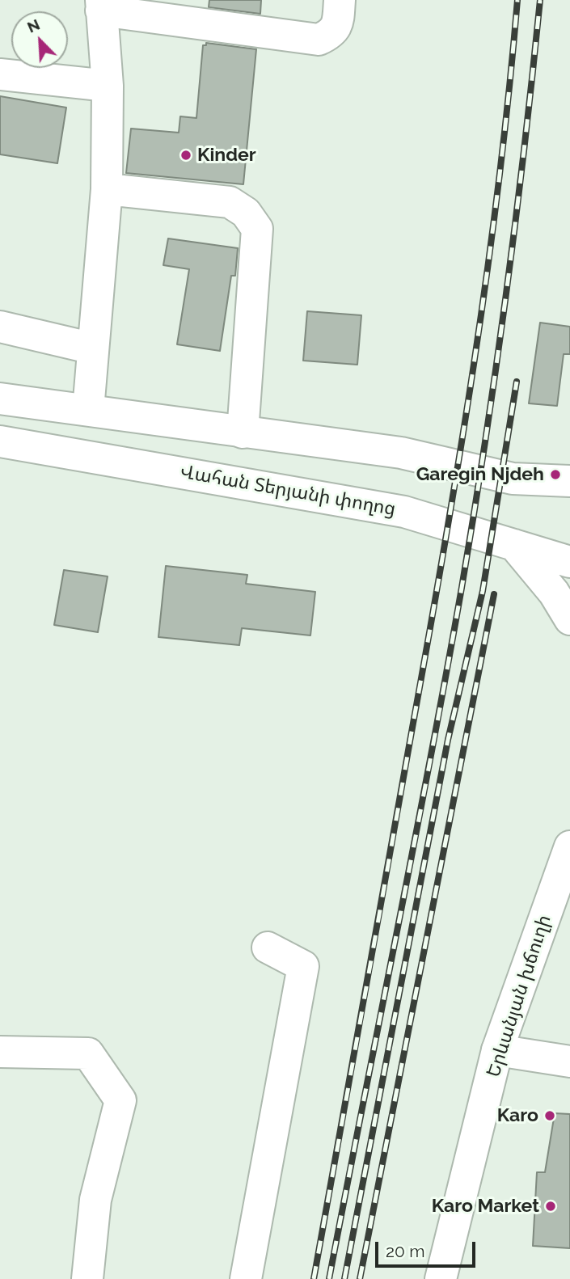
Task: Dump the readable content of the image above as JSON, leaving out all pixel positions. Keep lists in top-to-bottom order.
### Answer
{
  "streets": {
    "main road": ["Վահան Տերյանի փողոց", "Երևանյան խճուղի"]
  },
  "places": [
    "Kinder",
    "Garegin Njdeh",
    "Karo",
    "Karo Market"
  ],
  "scale_bar": "20 m",
  "north": "top left"
}
